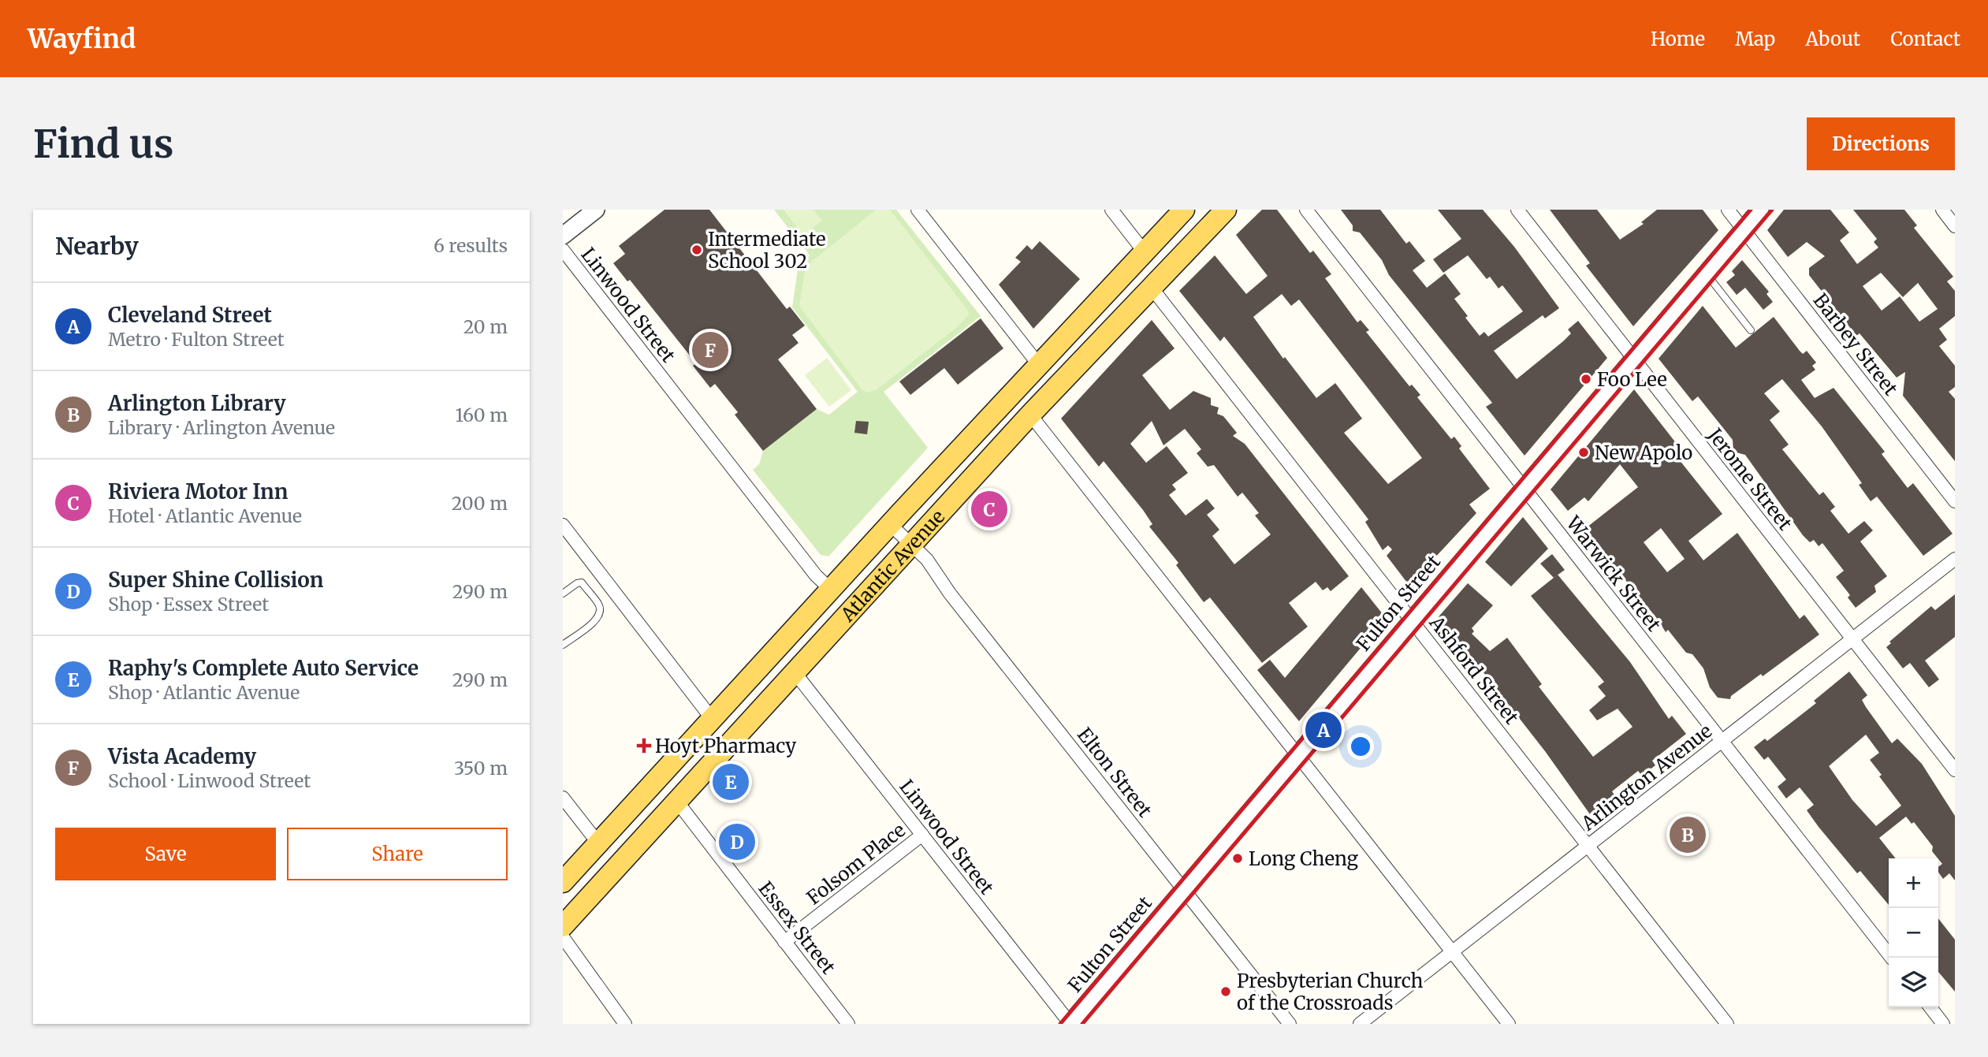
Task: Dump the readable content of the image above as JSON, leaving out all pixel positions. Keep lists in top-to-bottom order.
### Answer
{
  "streets": {
    "main road": ["Atlantic Avenue"],
    "street": [
      "Linwood Street",
      "Barbey Street",
      "Jerome Street",
      "Warwick Street",
      "Fulton Street",
      "Ashford Street",
      "Elton Street",
      "Arlington Avenue",
      "Folsom Place",
      "Essex Street"
    ]
  },
  "crossings": [
    ["Linwood Street", "Atlantic Avenue"],
    ["Linwood Street", "Fulton Street"],
    ["Linwood Street", "Folsom Place"],
    ["Barbey Street", "Fulton Street"],
    ["Jerome Street", "Fulton Street"],
    ["Jerome Street", "Arlington Avenue"],
    ["Atlantic Avenue", "Ashford Street"],
    ["Atlantic Avenue", "Elton Street"],
    ["Atlantic Avenue", "Essex Street"],
    ["Warwick Street", "Fulton Street"],
    ["Warwick Street", "Arlington Avenue"],
    ["Fulton Street", "Ashford Street"],
    ["Fulton Street", "Elton Street"],
    ["Ashford Street", "Arlington Avenue"],
    ["Folsom Place", "Essex Street"]
  ],
  "places": {
    "other": [
      "Intermediate School 302",
      "Foo Lee",
      "New Apolo",
      "Long Cheng",
      "Presbyterian Church of the Crossroads"
    ],
    "health": ["Hoyt Pharmacy"]
  },
  "page": {
    "header": "Wayfind",
    "nav": [
      "Home",
      "Map",
      "About",
      "Contact"
    ],
    "buttons": [
      "Directions",
      ["Save", "Share"]
    ],
    "title": "Find us",
    "heading": ["Nearby", "6 results"],
    "list": [
      {
        "mark": "A",
        "name": "Cleveland Street",
        "note": "Metro · Fulton Street",
        "value": "20 m"
      },
      {
        "mark": "B",
        "name": "Arlington Library",
        "note": "Library · Arlington Avenue",
        "value": "160 m"
      },
      {
        "mark": "C",
        "name": "Riviera Motor Inn",
        "note": "Hotel · Atlantic Avenue",
        "value": "200 m"
      },
      {
        "mark": "D",
        "name": "Super Shine Collision",
        "note": "Shop · Essex Street",
        "value": "290 m"
      },
      {
        "mark": "E",
        "name": "Raphy's Complete Auto Service",
        "note": "Shop · Atlantic Avenue",
        "value": "290 m"
      },
      {
        "mark": "F",
        "name": "Vista Academy",
        "note": "School · Linwood Street",
        "value": "350 m"
      }
    ],
    "pins": [
      "F",
      "C",
      "A",
      "E",
      "B",
      "D"
    ],
    "map_buttons": ["+", "−"]
  }
}
